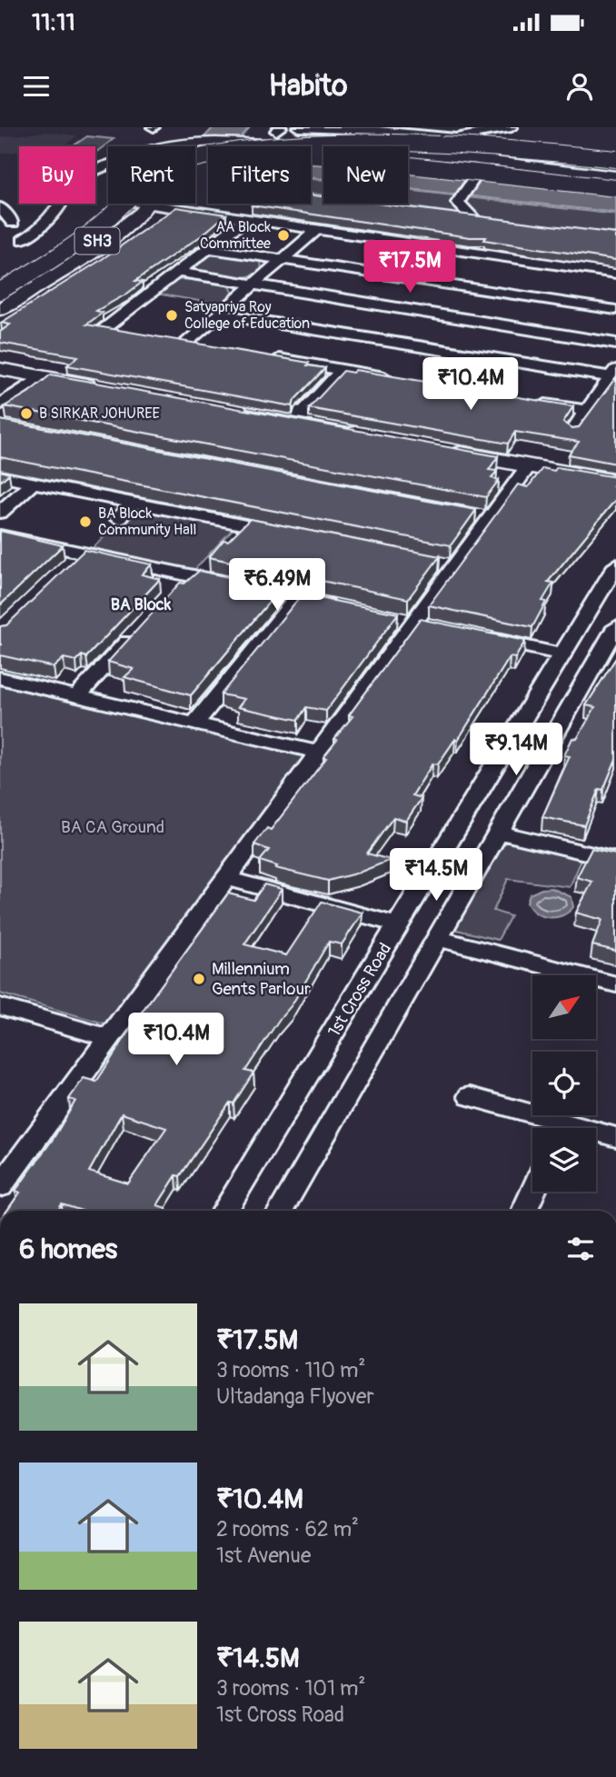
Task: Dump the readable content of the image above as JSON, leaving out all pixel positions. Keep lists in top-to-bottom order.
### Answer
{
  "streets": {
    "main road": ["SH3"],
    "street": ["1st Cross Road"]
  },
  "districts": ["BA Block"],
  "parks": ["BA CA Ground"],
  "places": [
    "AA Block Committee",
    "Satyapriya Roy College of Education",
    "B SIRKAR JOHUREE",
    "BA Block Community Hall",
    "Millennium Gents Parlour"
  ],
  "north": "top right",
  "page": {
    "status": "11:11",
    "header": "Habito",
    "chip": [
      "Buy",
      "Rent",
      "Filters",
      "New"
    ],
    "price": [
      "₹17.5M",
      "₹10.4M",
      "₹6.49M",
      "₹9.14M",
      "₹14.5M",
      "₹10.4M"
    ],
    "heading": "6 homes",
    "list": [
      {
        "name": "₹17.5M",
        "note": "3 rooms · 110 m² · Ultadanga Flyover"
      },
      {
        "name": "₹10.4M",
        "note": "2 rooms · 62 m² · 1st Avenue"
      },
      {
        "name": "₹14.5M",
        "note": "3 rooms · 101 m² · 1st Cross Road"
      }
    ]
  }
}
